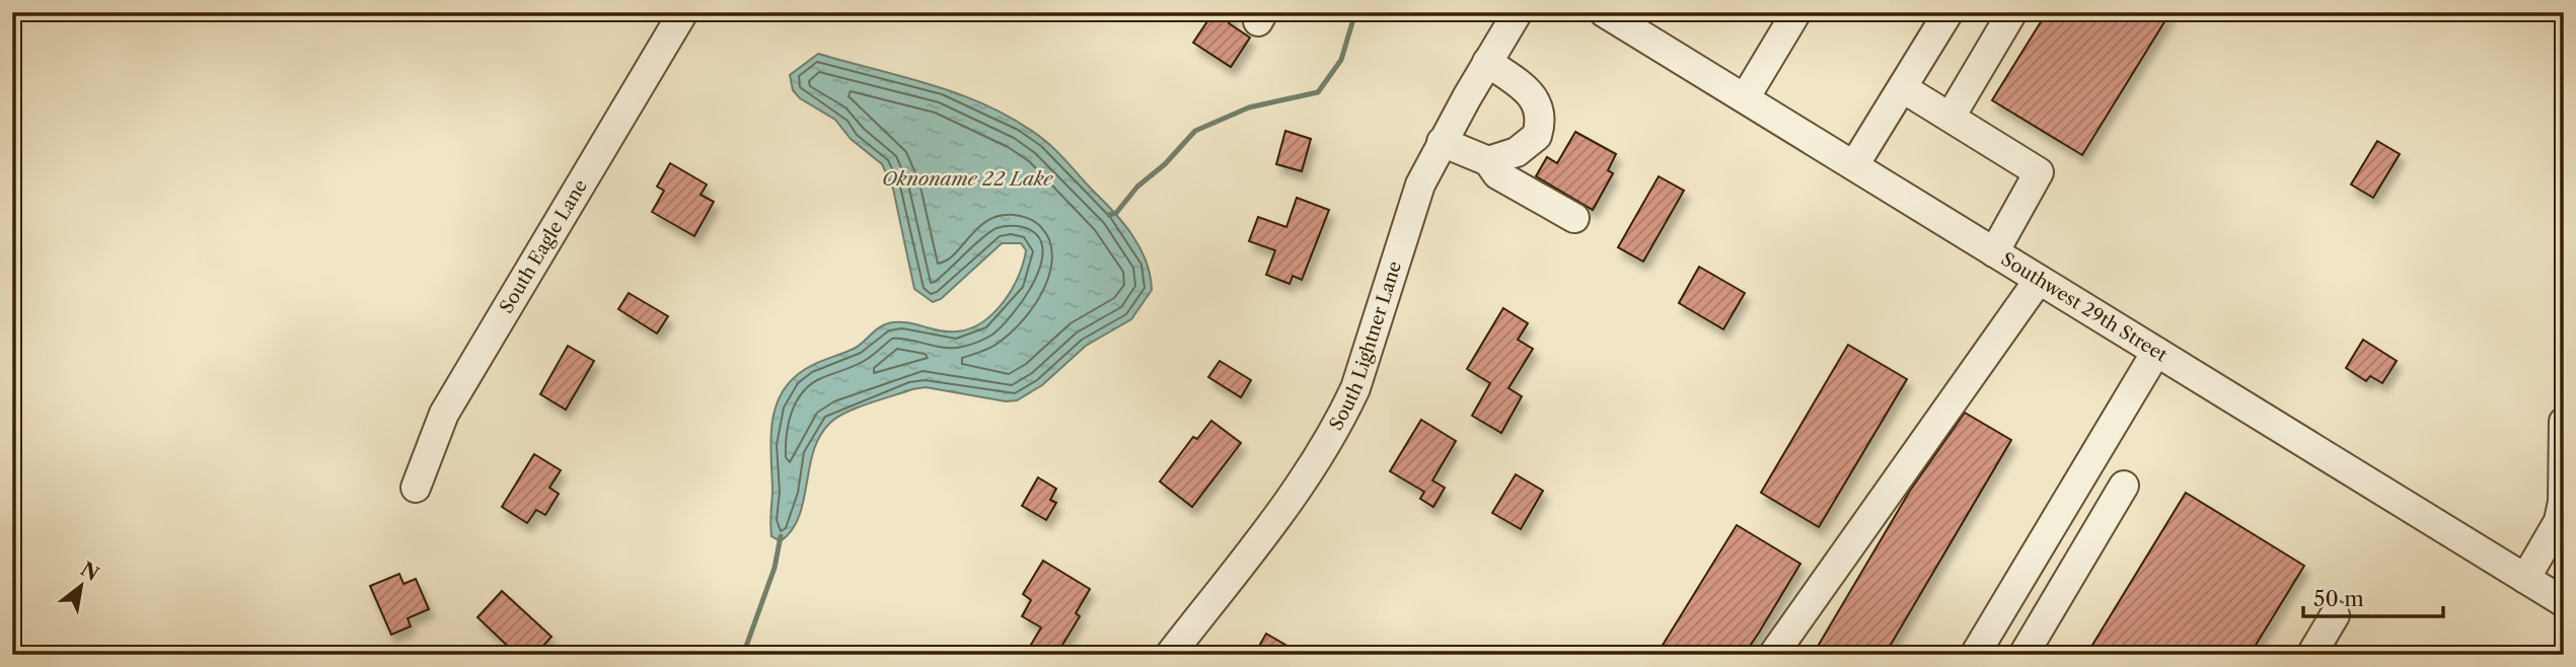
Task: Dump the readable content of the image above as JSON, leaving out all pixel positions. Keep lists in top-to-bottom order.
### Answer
{
  "streets": {
    "street": ["South Eagle Lane", "Southwest 29th Street", "South Lightner Lane"]
  },
  "water": ["Oknoname 22 Lake"],
  "scale_bar": "50 m",
  "north": "top right"
}
